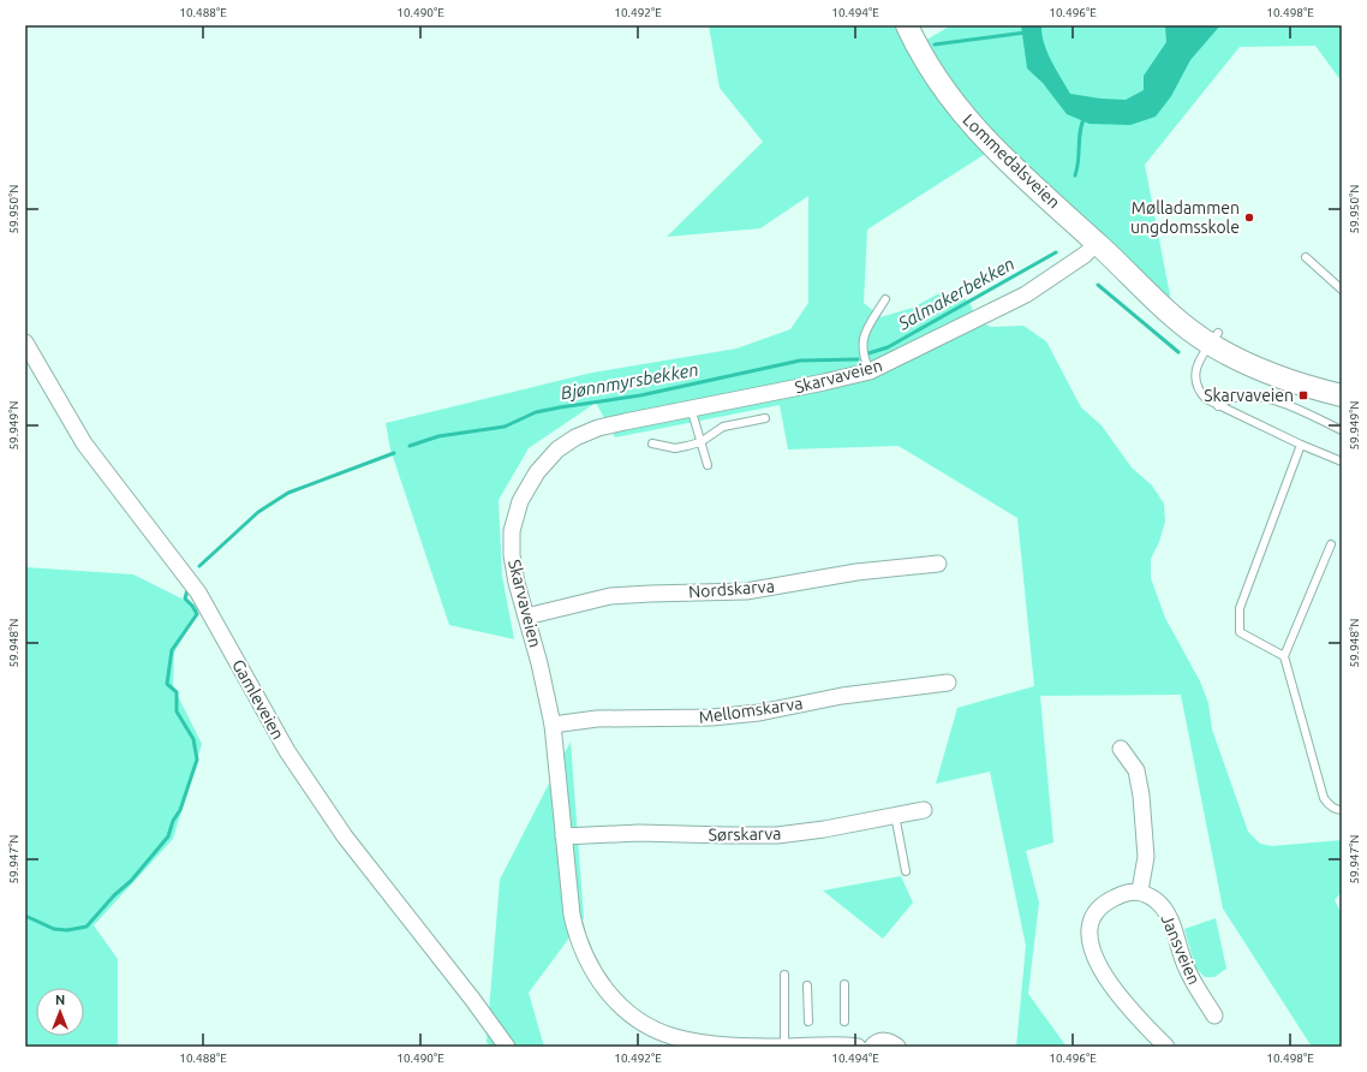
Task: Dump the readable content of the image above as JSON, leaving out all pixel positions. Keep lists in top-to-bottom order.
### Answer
{
  "streets": {
    "main road": ["Lommedalsveien"],
    "street": [
      "Skarvaveien",
      "Nordskarva",
      "Gamleveien",
      "Mellomskarva",
      "Sørskarva",
      "Jansveien"
    ]
  },
  "crossings": [
    ["Lommedalsveien", "Skarvaveien"],
    ["Skarvaveien", "Nordskarva"],
    ["Skarvaveien", "Mellomskarva"],
    ["Skarvaveien", "Sørskarva"]
  ],
  "water": ["Salmakerbekken", "Bjønnmyrsbekken"],
  "places": {
    "other": ["Mølladammen ungdomsskole"],
    "transit": ["Skarvaveien"]
  },
  "north": "top",
  "coordinates": [
    "10.488°E",
    "10.490°E",
    "10.492°E",
    "10.494°E",
    "10.496°E",
    "10.498°E",
    "59.950°N",
    "59.949°N",
    "59.948°N",
    "59.947°N"
  ]
}
